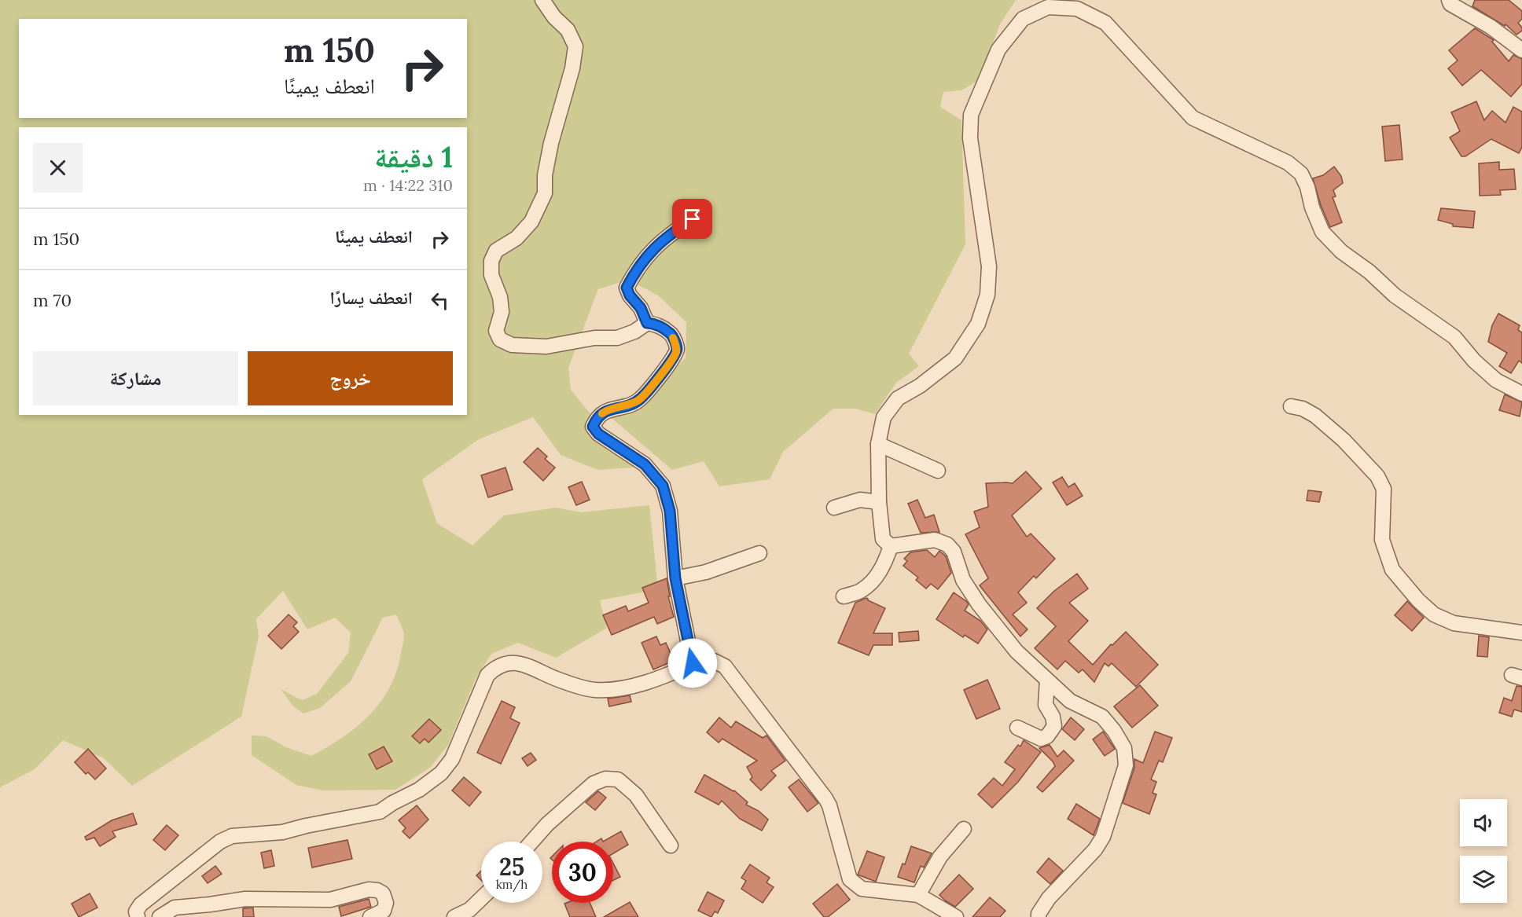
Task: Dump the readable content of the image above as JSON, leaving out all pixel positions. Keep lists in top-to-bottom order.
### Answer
{
  "page": {
    "turn": ["150 m", "انعطف يمينًا"],
    "heading": ["1 دقيقة", "310 m · 14:22"],
    "list": [
      {
        "name": "انعطف يمينًا",
        "value": "150 m"
      },
      {
        "name": "انعطف يسارًا",
        "value": "70 m"
      }
    ],
    "buttons": ["خروج", "مشاركة"],
    "speed": "25 km/h",
    "limit": "30"
  }
}
